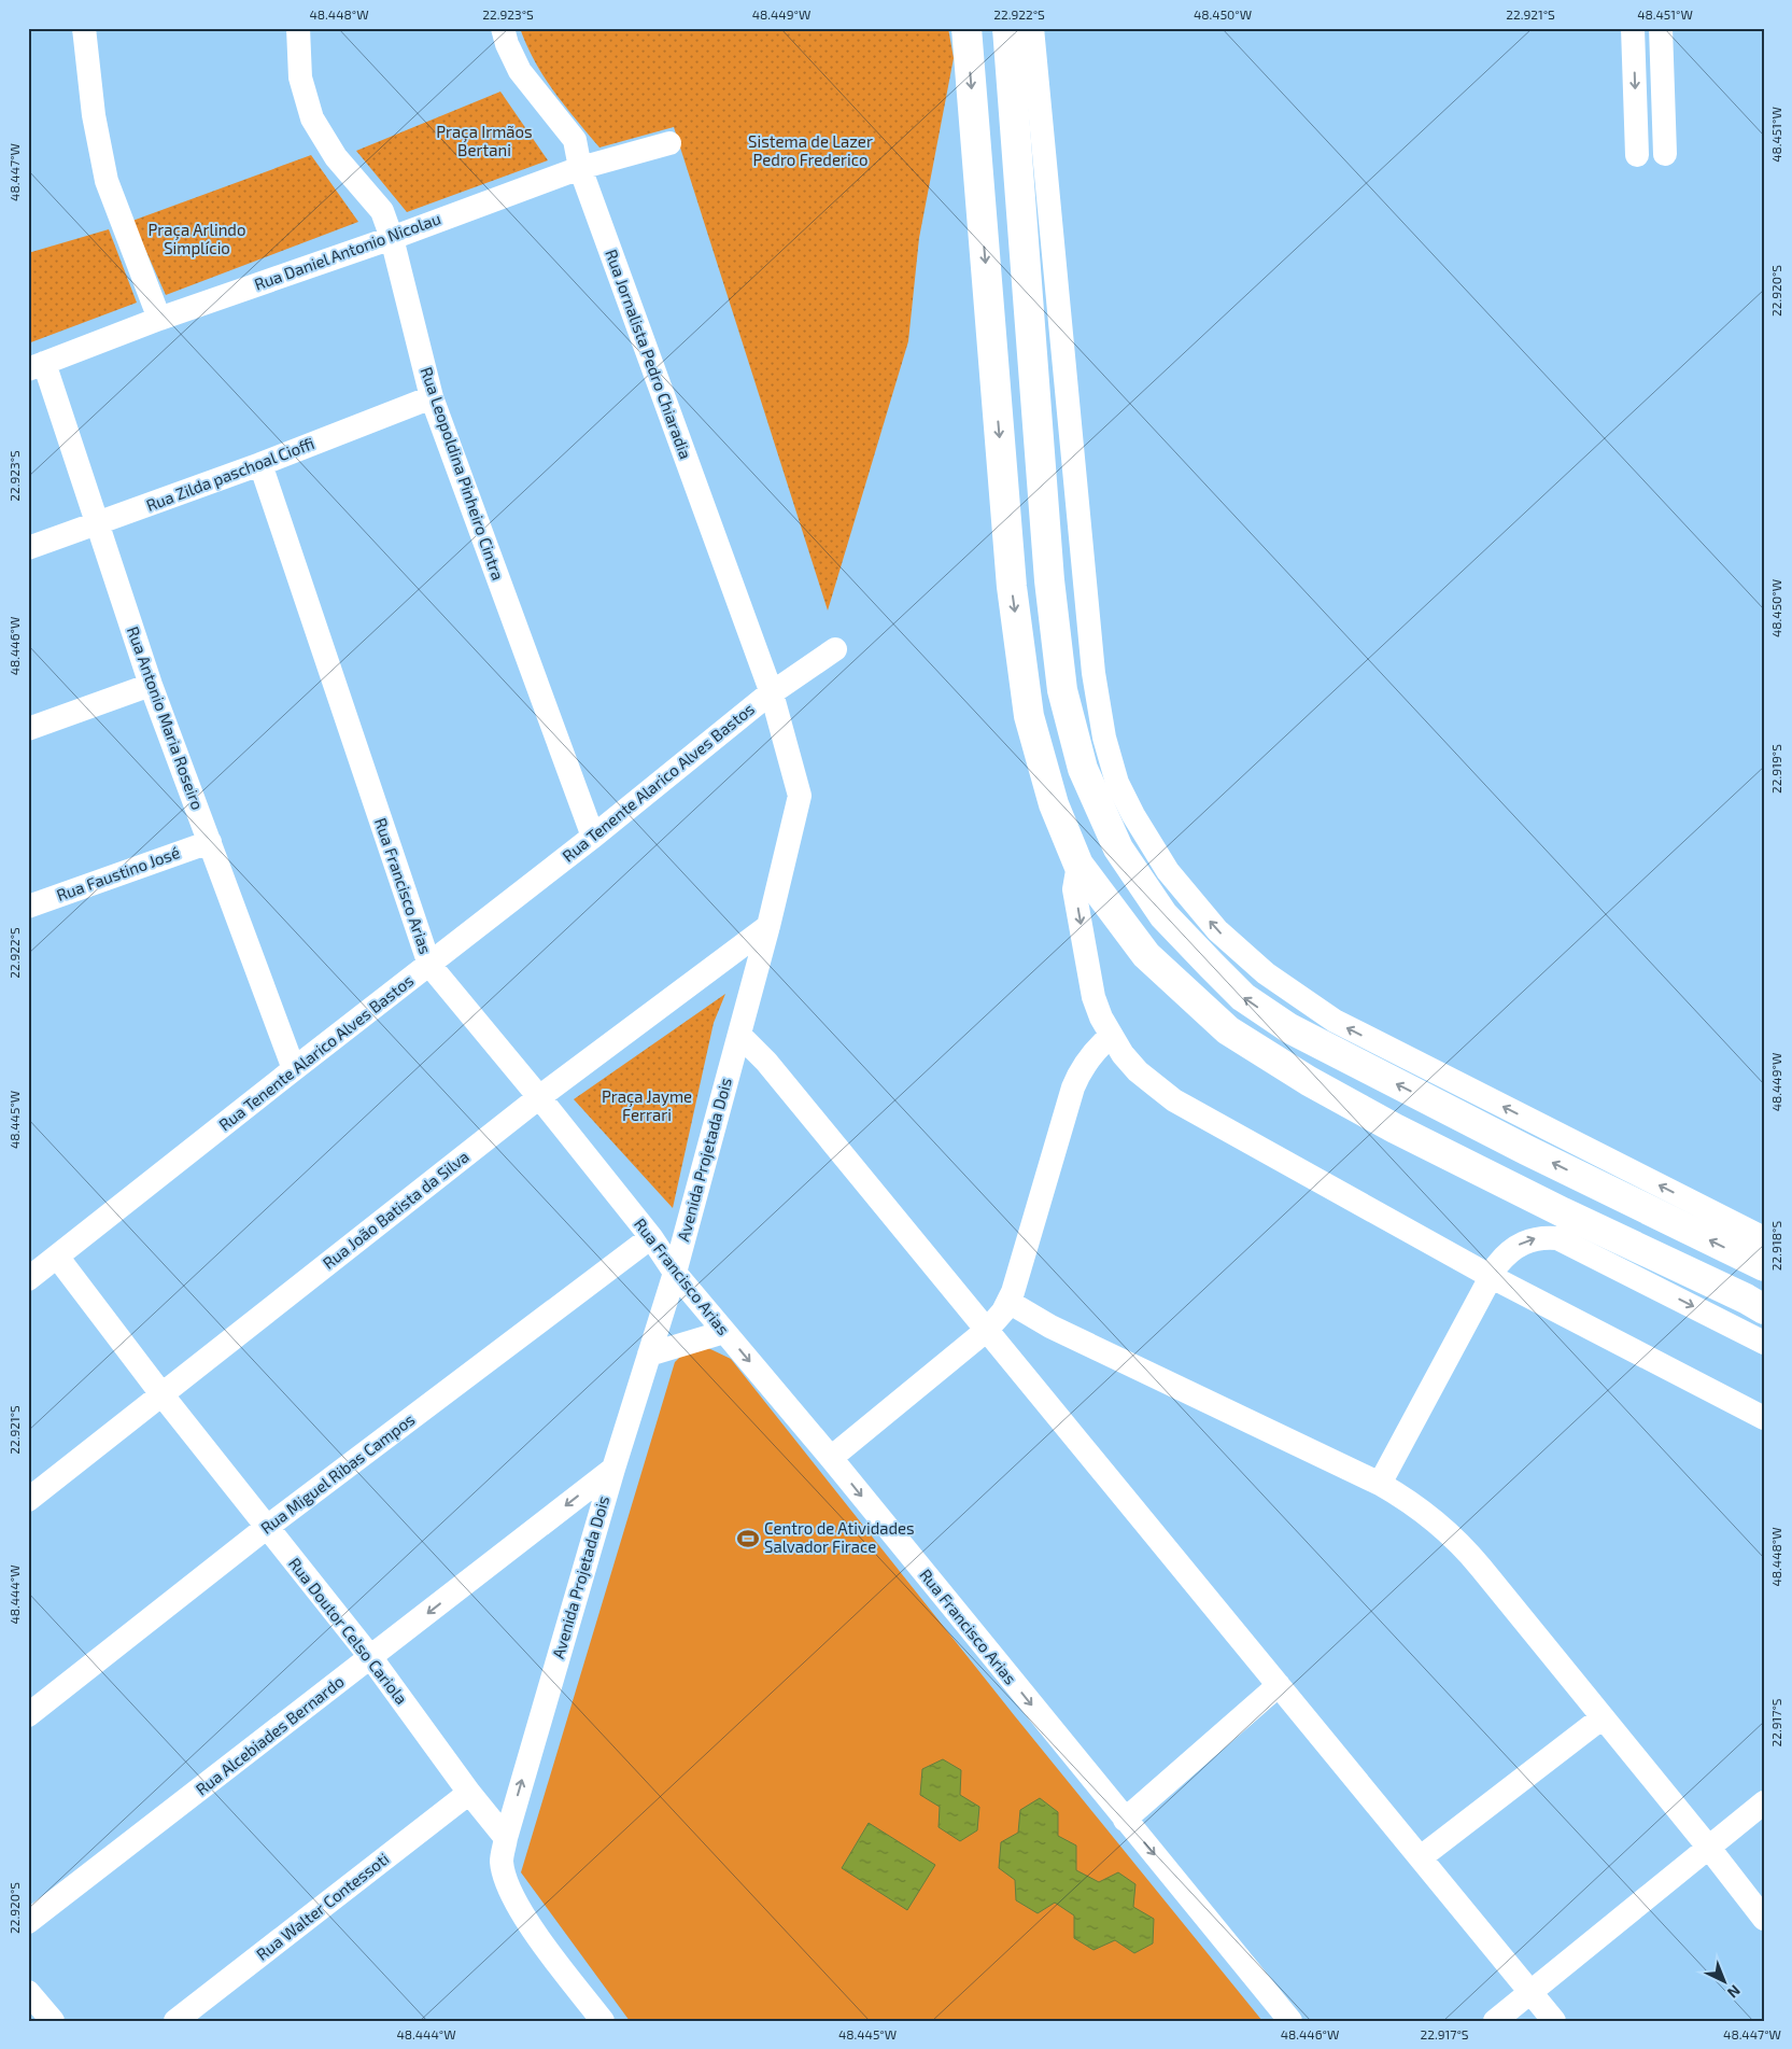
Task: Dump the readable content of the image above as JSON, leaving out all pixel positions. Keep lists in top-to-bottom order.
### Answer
{
  "streets": {
    "street": [
      "Rua Daniel Antonio Nicolau",
      "Rua Jornalista Pedro Chiaradia",
      "Rua Leopoldina Pinheiro Cintra",
      "Rua Zilda paschoal Cioffi",
      "Rua Antonio Maria Roseiro",
      "Rua Tenente Alarico Alves Bastos",
      "Rua Faustino José",
      "Rua Francisco Arias",
      "Avenida Projetada Dois",
      "Rua João Batista da Silva",
      "Rua Miguel Ribas Campos",
      "Rua Doutor Celso Cariola",
      "Rua Alcebiades Bernardo",
      "Rua Walter Contessoti"
    ]
  },
  "crossings": [
    ["Rua Daniel Antonio Nicolau", "Rua Jornalista Pedro Chiaradia"],
    ["Rua Daniel Antonio Nicolau", "Rua Leopoldina Pinheiro Cintra"],
    ["Rua Daniel Antonio Nicolau", "Rua Antonio Maria Roseiro"],
    ["Rua Jornalista Pedro Chiaradia", "Rua Tenente Alarico Alves Bastos"],
    ["Rua Jornalista Pedro Chiaradia", "Avenida Projetada Dois"],
    ["Rua Leopoldina Pinheiro Cintra", "Rua Zilda paschoal Cioffi"],
    ["Rua Leopoldina Pinheiro Cintra", "Rua Tenente Alarico Alves Bastos"],
    ["Rua Zilda paschoal Cioffi", "Rua Antonio Maria Roseiro"],
    ["Rua Zilda paschoal Cioffi", "Rua Francisco Arias"],
    ["Rua Antonio Maria Roseiro", "Rua Tenente Alarico Alves Bastos"],
    ["Rua Antonio Maria Roseiro", "Rua Faustino José"],
    ["Rua Tenente Alarico Alves Bastos", "Rua Francisco Arias"],
    ["Rua Tenente Alarico Alves Bastos", "Avenida Projetada Dois"],
    ["Rua Tenente Alarico Alves Bastos", "Rua Doutor Celso Cariola"],
    ["Rua Francisco Arias", "Avenida Projetada Dois"],
    ["Rua Francisco Arias", "Rua João Batista da Silva"],
    ["Rua Francisco Arias", "Rua Miguel Ribas Campos"],
    ["Avenida Projetada Dois", "Rua João Batista da Silva"],
    ["Avenida Projetada Dois", "Rua Doutor Celso Cariola"],
    ["Avenida Projetada Dois", "Rua Alcebiades Bernardo"],
    ["Rua João Batista da Silva", "Rua Doutor Celso Cariola"],
    ["Rua Miguel Ribas Campos", "Rua Doutor Celso Cariola"],
    ["Rua Doutor Celso Cariola", "Rua Alcebiades Bernardo"],
    ["Rua Doutor Celso Cariola", "Rua Walter Contessoti"]
  ],
  "one_way": ["Rua Alcebiades Bernardo"],
  "parks": [
    "Praça Irmãos Bertani",
    "Sistema de Lazer Pedro Frederico",
    "Praça Arlindo Simplício",
    "Praça Jayme Ferrari"
  ],
  "places": {
    "sports": ["Centro de Atividades Salvador Firace"]
  },
  "north": "bottom right",
  "coordinates": [
    "48.448°W",
    "22.923°S",
    "48.449°W",
    "22.922°S",
    "48.450°W",
    "22.921°S",
    "48.451°W",
    "48.447°W",
    "22.920°S",
    "48.446°W",
    "22.919°S",
    "48.445°W",
    "22.918°S",
    "48.444°W",
    "22.917°S"
  ]
}
